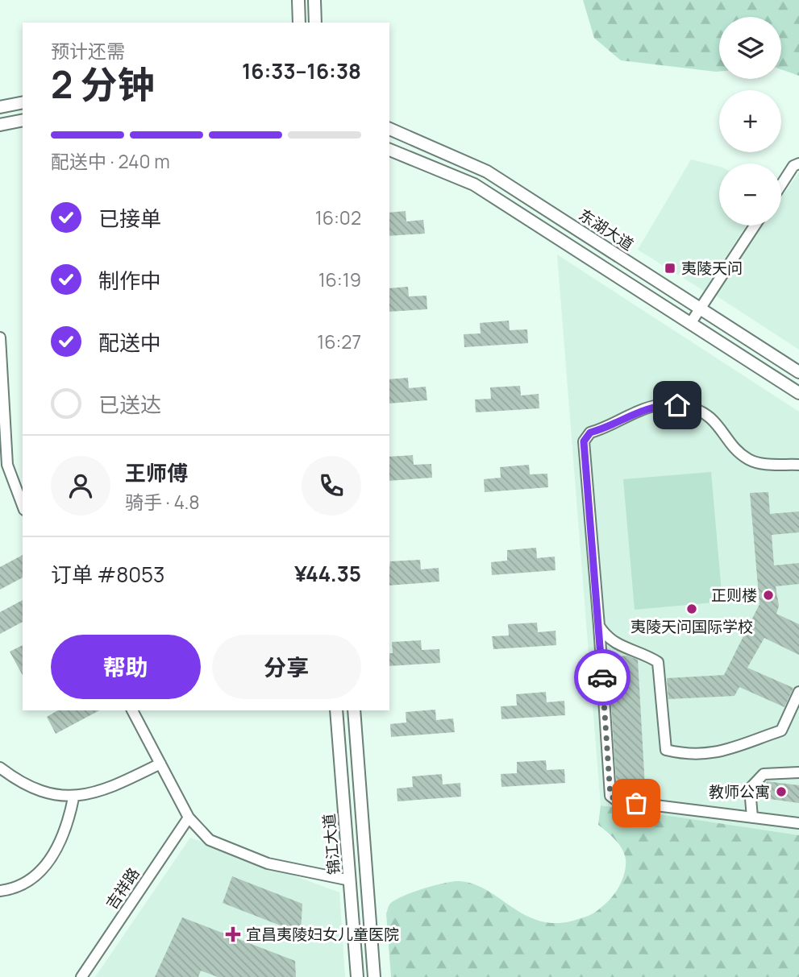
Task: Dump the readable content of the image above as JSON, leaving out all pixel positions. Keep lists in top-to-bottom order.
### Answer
{
  "streets": {
    "main road": ["东湖大道", "锦江大道"],
    "street": ["吉祥路"]
  },
  "places": {
    "transit": ["夷陵天问"],
    "other": ["正则楼", "夷陵天问国际学校", "教师公寓"],
    "health": ["宜昌夷陵妇女儿童医院"]
  },
  "page": {
    "map_buttons": ["+", "−"],
    "heading": ["2 分钟", "预计还需", "16:33–16:38"],
    "panel": [
      "王师傅",
      "骑手 · 4.8",
      "订单 #8053",
      "¥44.35"
    ],
    "bar": "配送中 · 240 m",
    "list": [
      ["已接单", "16:02"],
      ["制作中", "16:19"],
      ["配送中", "16:27"],
      "已送达"
    ],
    "buttons": ["帮助", "分享"]
  }
}
